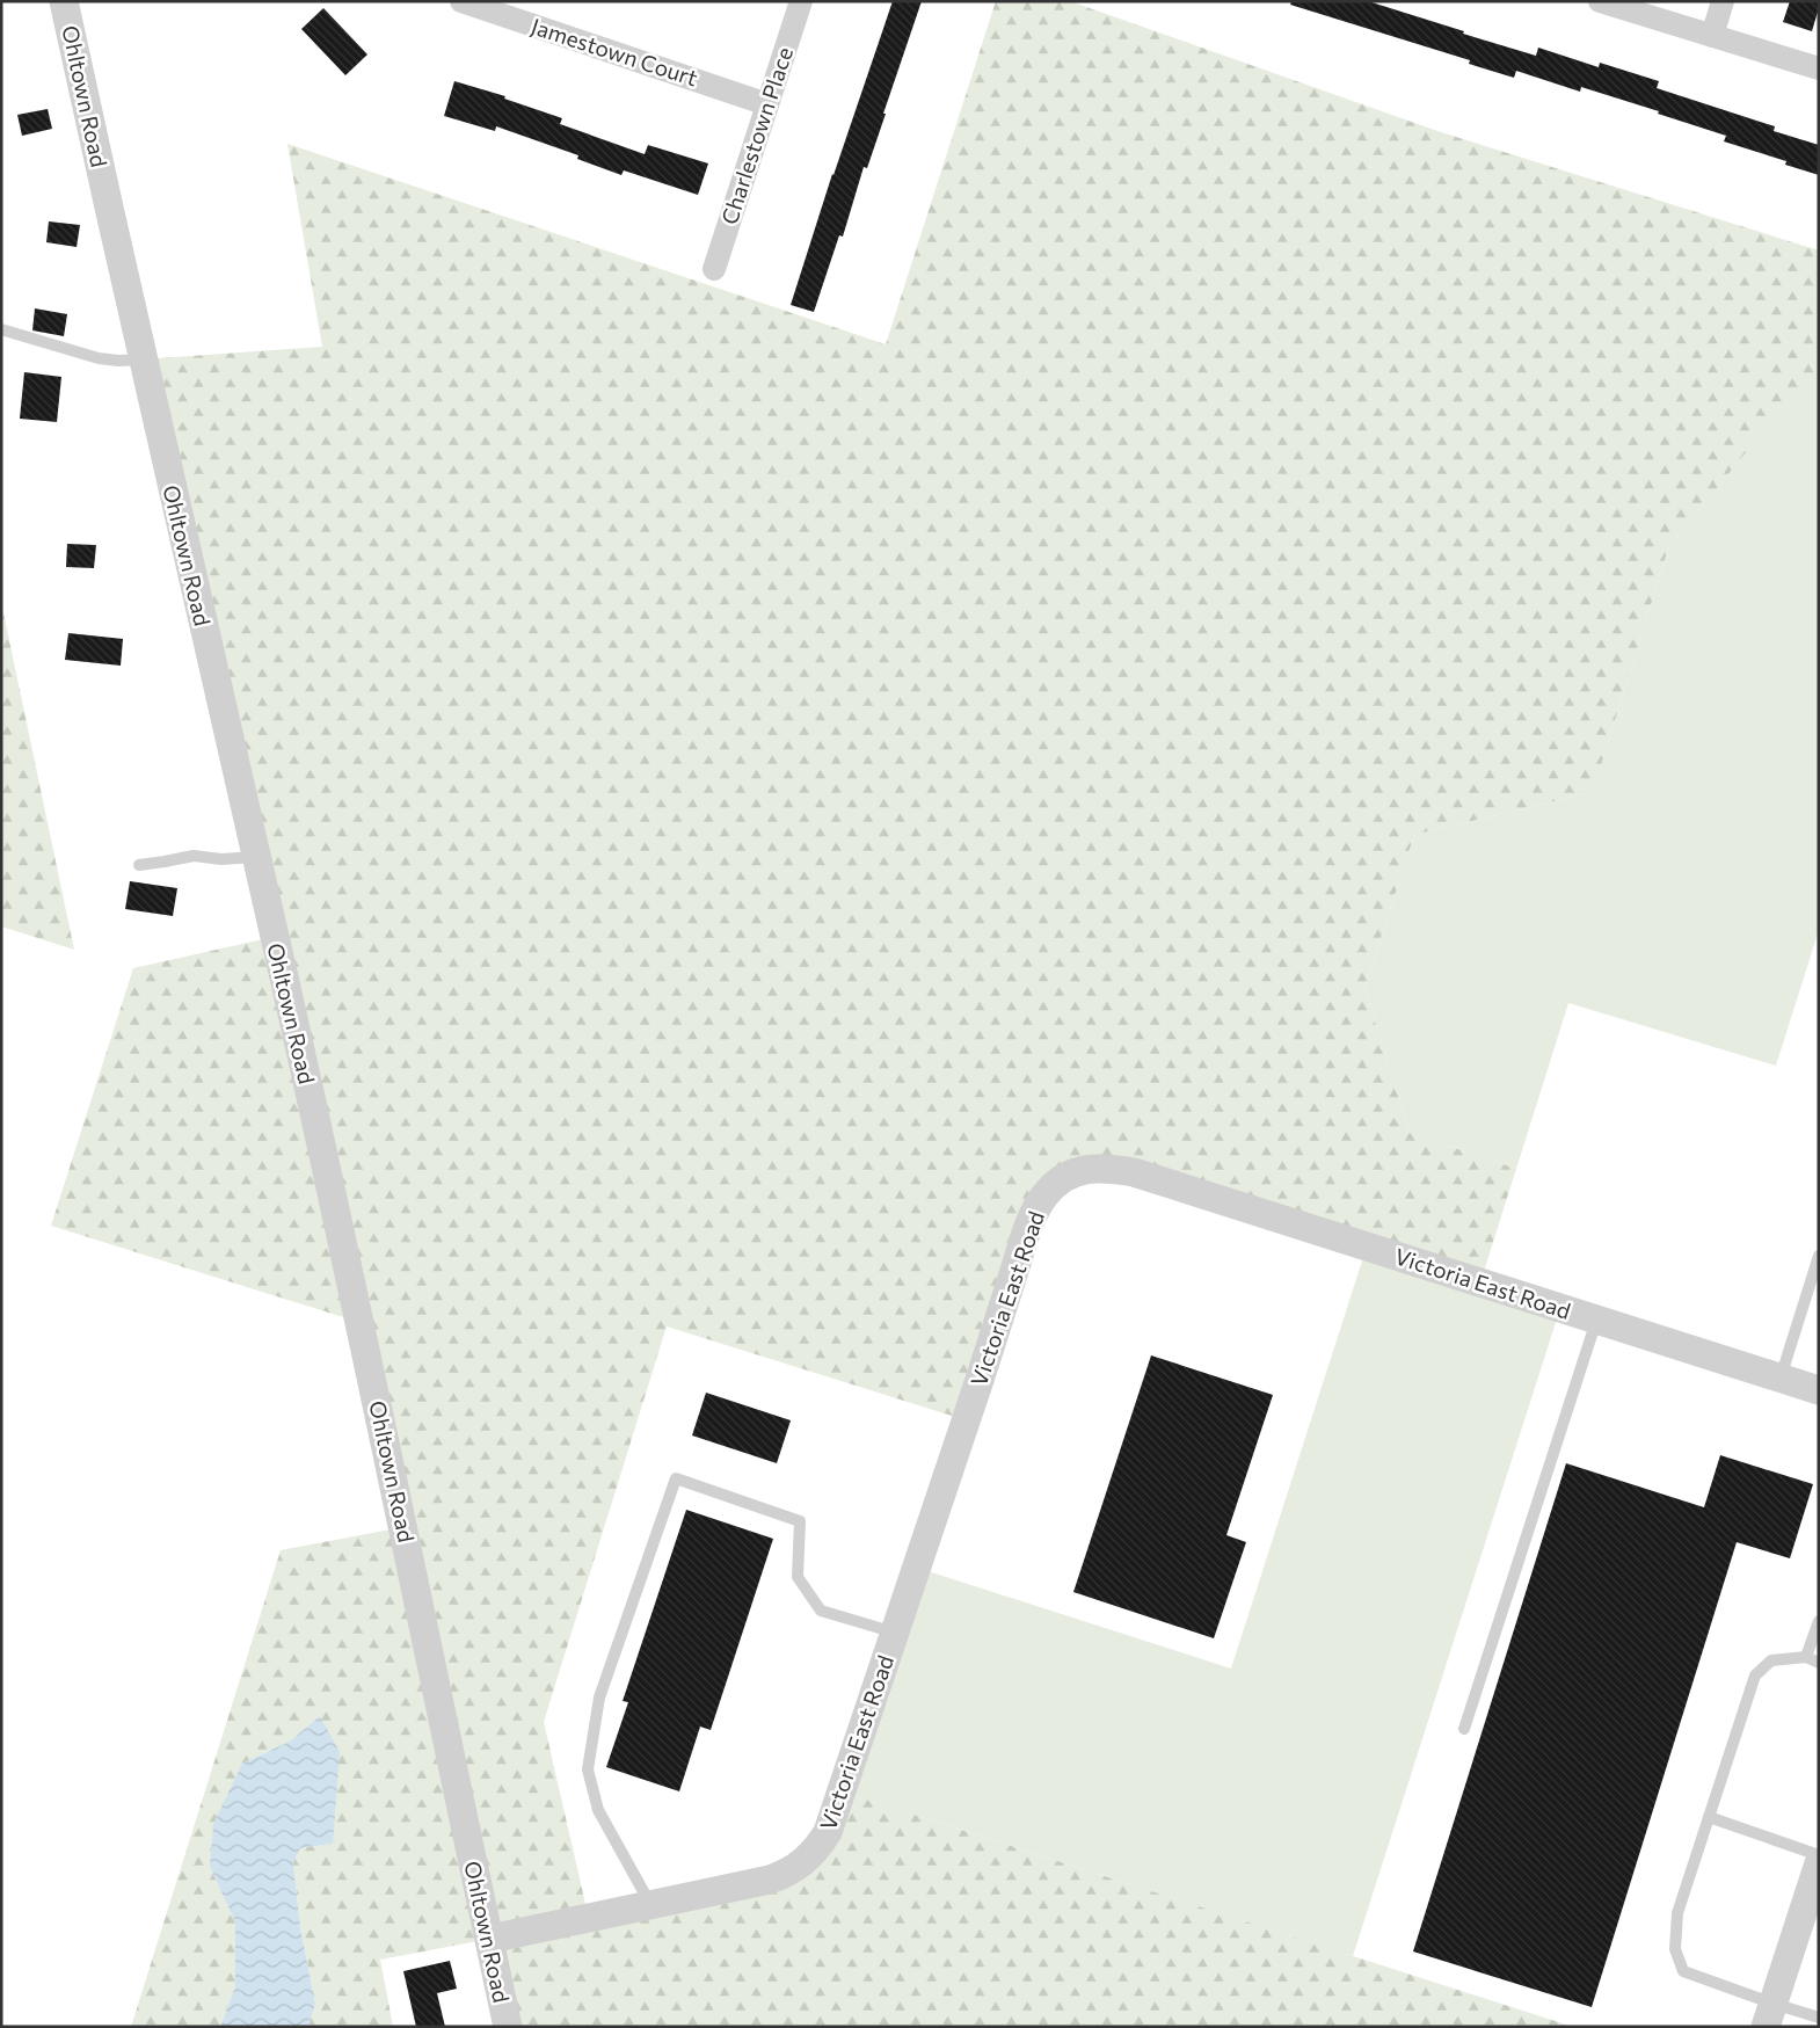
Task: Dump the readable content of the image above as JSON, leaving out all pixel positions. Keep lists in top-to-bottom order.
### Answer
{
  "streets": {
    "street": [
      "Jamestown Court",
      "Ohltown Road",
      "Charlestown Place",
      "Victoria East Road"
    ]
  },
  "crossings": [
    ["Jamestown Court", "Charlestown Place"],
    ["Ohltown Road", "Victoria East Road"]
  ]
}
